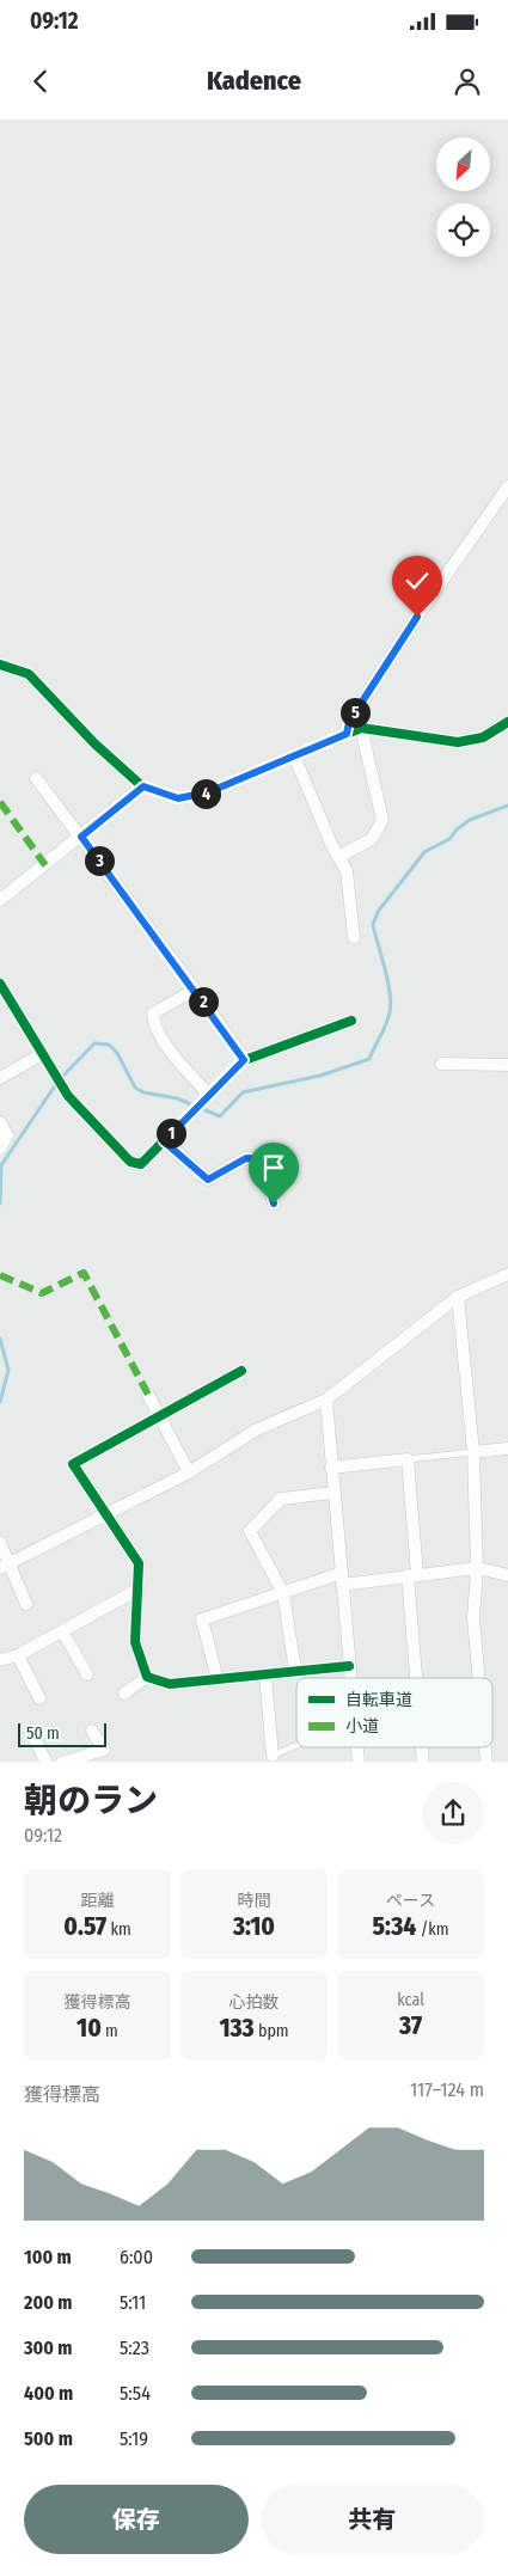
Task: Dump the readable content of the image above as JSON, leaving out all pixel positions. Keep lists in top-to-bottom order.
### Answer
{
  "legend": ["自転車道", "小道"],
  "scale_bar": "50 m",
  "north": "bottom left",
  "page": {
    "status": "09:12",
    "header": "Kadence",
    "pins": [
      "5",
      "4",
      "3",
      "2",
      "1"
    ],
    "scale": "50 m",
    "heading": ["朝のラン", "09:12"],
    "stats": [
      ["距離", "0.57 km"],
      ["時間", "3:10"],
      ["ペース", "5:34 /km"],
      ["獲得標高", "10 m"],
      ["心拍数", "133 bpm"],
      ["kcal", "37"]
    ],
    "chart": ["獲得標高", "117–124 m"],
    "list": [
      {
        "name": "100 m",
        "note": "6:00"
      },
      {
        "name": "200 m",
        "note": "5:11"
      },
      {
        "name": "300 m",
        "note": "5:23"
      },
      {
        "name": "400 m",
        "note": "5:54"
      },
      {
        "name": "500 m",
        "note": "5:19"
      }
    ],
    "buttons": ["保存", "共有"]
  }
}
